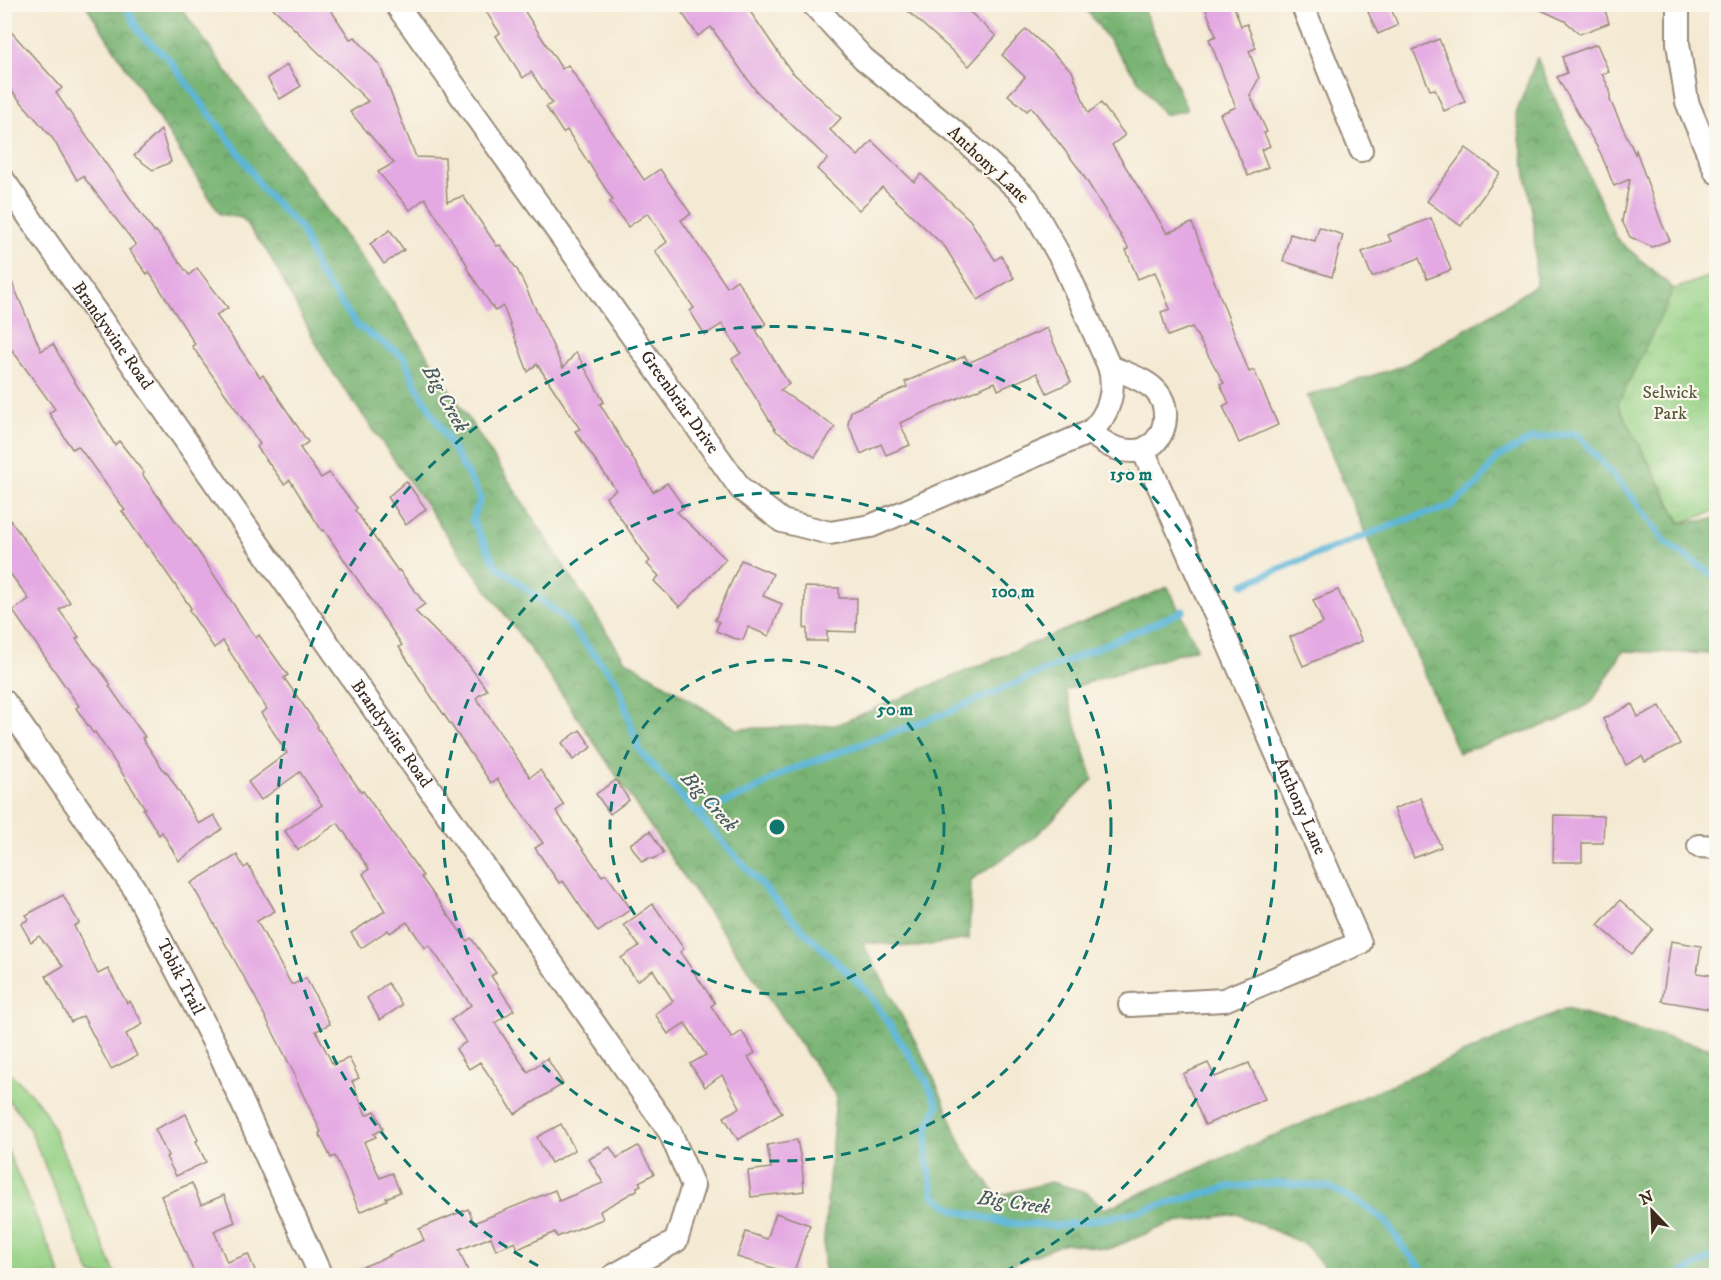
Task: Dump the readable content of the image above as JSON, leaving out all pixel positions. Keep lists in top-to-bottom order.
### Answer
{
  "streets": {
    "street": [
      "Anthony Lane",
      "Brandywine Road",
      "Greenbriar Drive",
      "Tobik Trail"
    ]
  },
  "crossings": [
    ["Anthony Lane", "Greenbriar Drive"]
  ],
  "water": ["Big Creek"],
  "parks": ["Selwick Park"],
  "north": "top left",
  "rings": ["150 m", "100 m", "50 m"]
}
